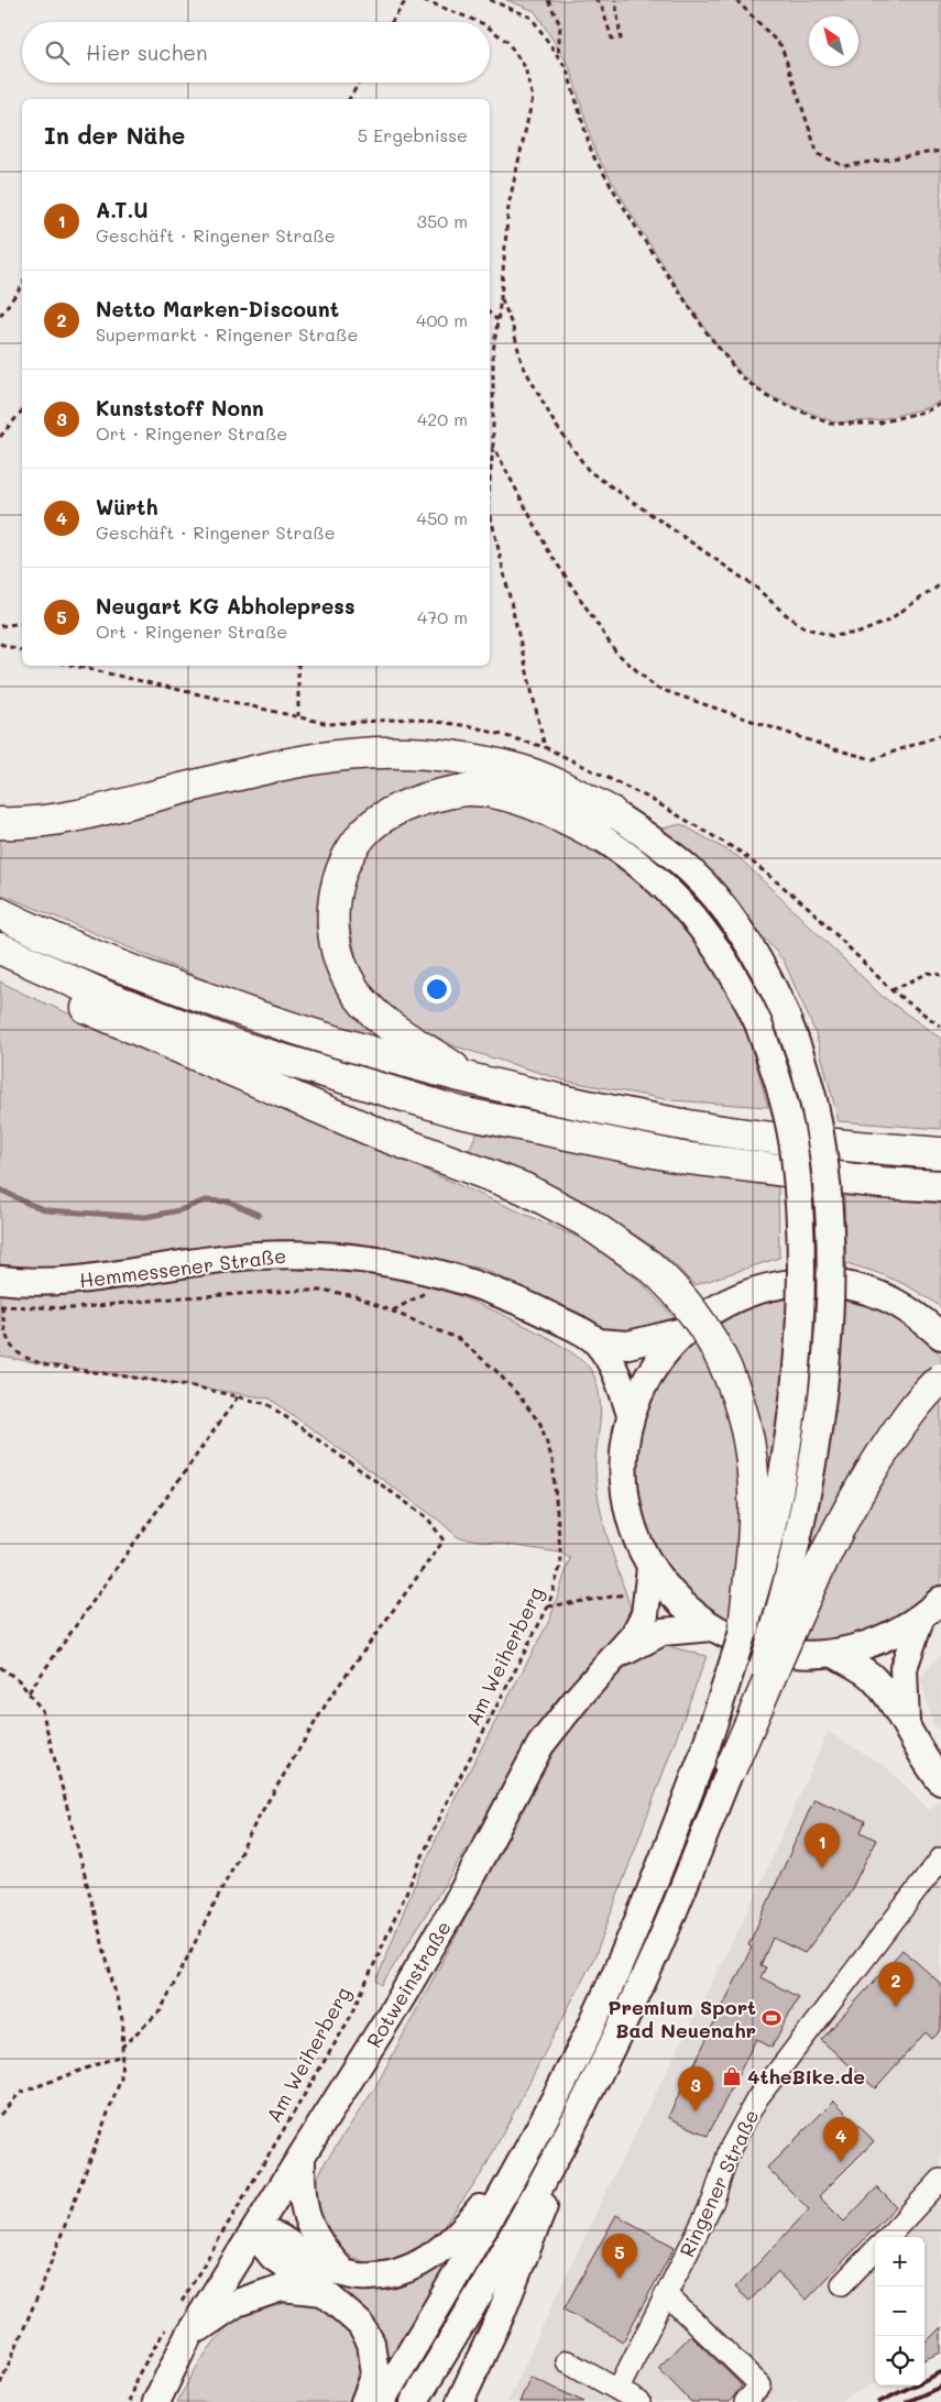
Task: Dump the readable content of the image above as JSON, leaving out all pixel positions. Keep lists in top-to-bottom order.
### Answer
{
  "streets": {
    "main road": ["Hemmessener Straße", "Rotweinstraße"],
    "street": ["Ringener Straße"],
    "path": ["Am Weiherberg"]
  },
  "places": {
    "sports": ["Premium Sport Bad Neuenahr"],
    "shop": ["4theBike.de"]
  },
  "north": "top left",
  "page": {
    "search": "Hier suchen",
    "heading": ["In der Nähe", "5 Ergebnisse"],
    "list": [
      {
        "mark": "1",
        "name": "A.T.U",
        "note": "Geschäft · Ringener Straße",
        "value": "350 m"
      },
      {
        "mark": "2",
        "name": "Netto Marken-Discount",
        "note": "Supermarkt · Ringener Straße",
        "value": "400 m"
      },
      {
        "mark": "3",
        "name": "Kunststoff Nonn",
        "note": "Ort · Ringener Straße",
        "value": "420 m"
      },
      {
        "mark": "4",
        "name": "Würth",
        "note": "Geschäft · Ringener Straße",
        "value": "450 m"
      },
      {
        "mark": "5",
        "name": "Neugart KG Abholepress",
        "note": "Ort · Ringener Straße",
        "value": "470 m"
      }
    ],
    "pins": [
      "1",
      "2",
      "3",
      "4",
      "5"
    ],
    "map_buttons": ["+", "−"]
  }
}
